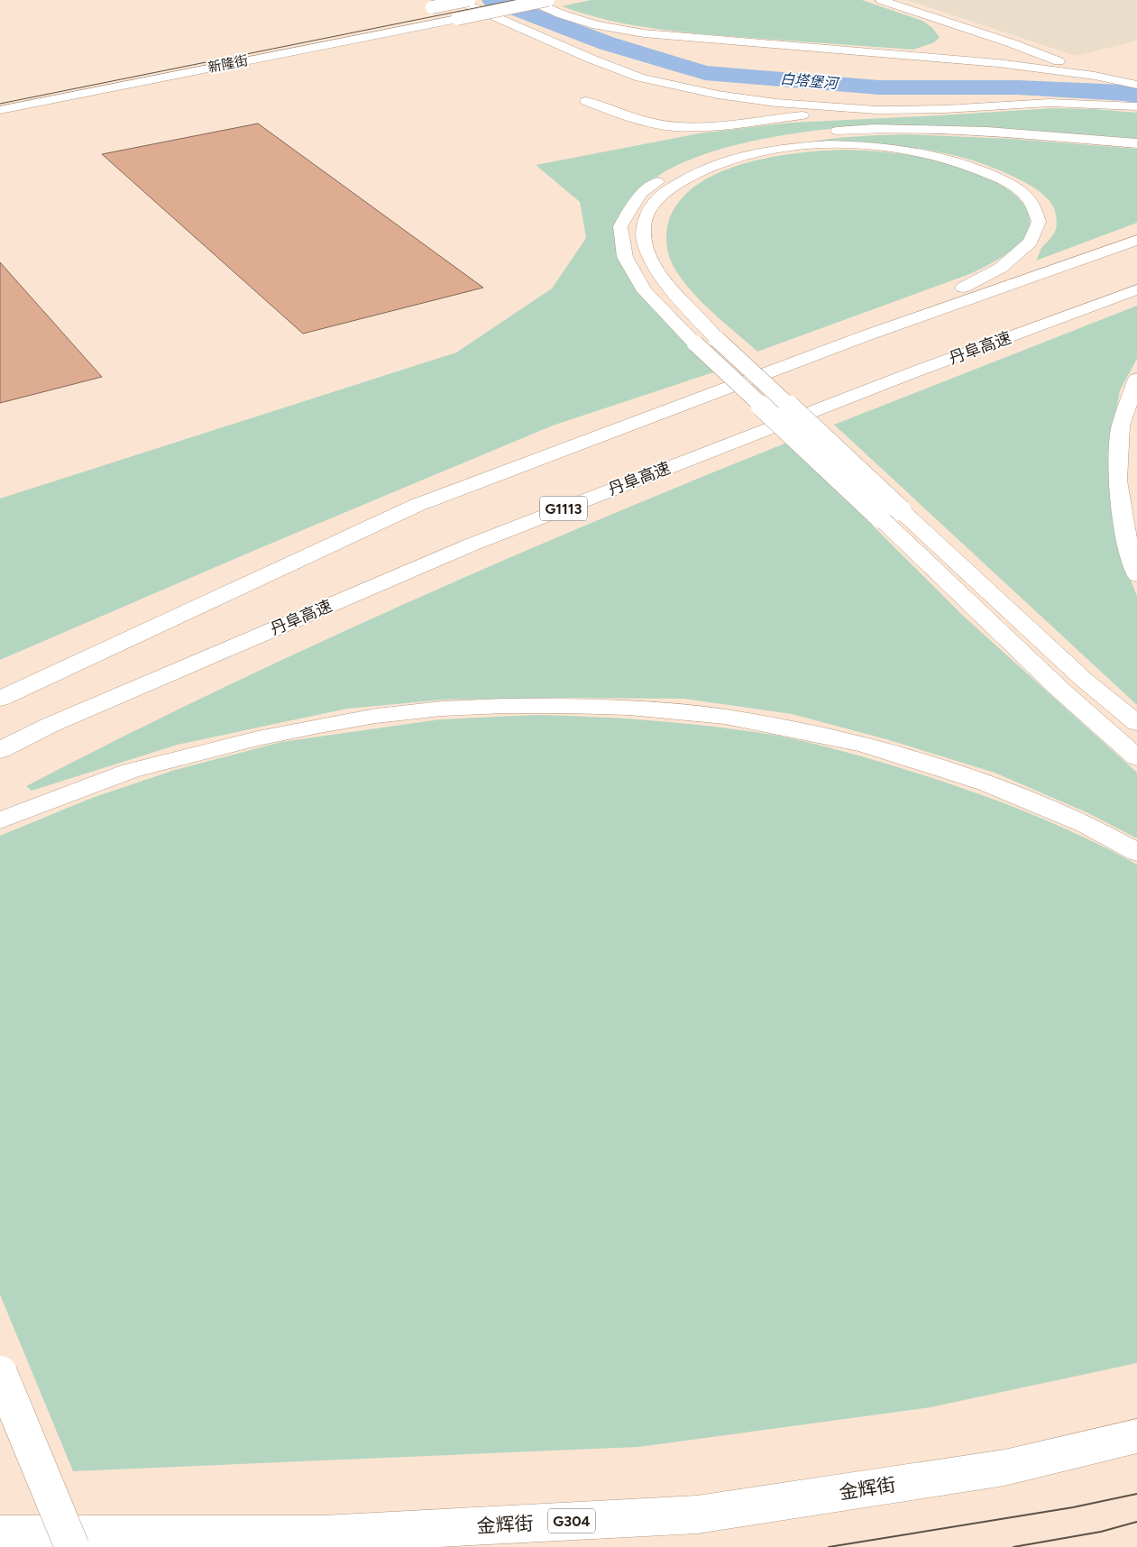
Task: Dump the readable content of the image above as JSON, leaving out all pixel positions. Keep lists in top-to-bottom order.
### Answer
{
  "streets": {
    "main road": [
      "新隆街",
      "丹阜高速",
      "G1113",
      "金辉街",
      "G304"
    ]
  },
  "water": ["白塔堡河"]
}
